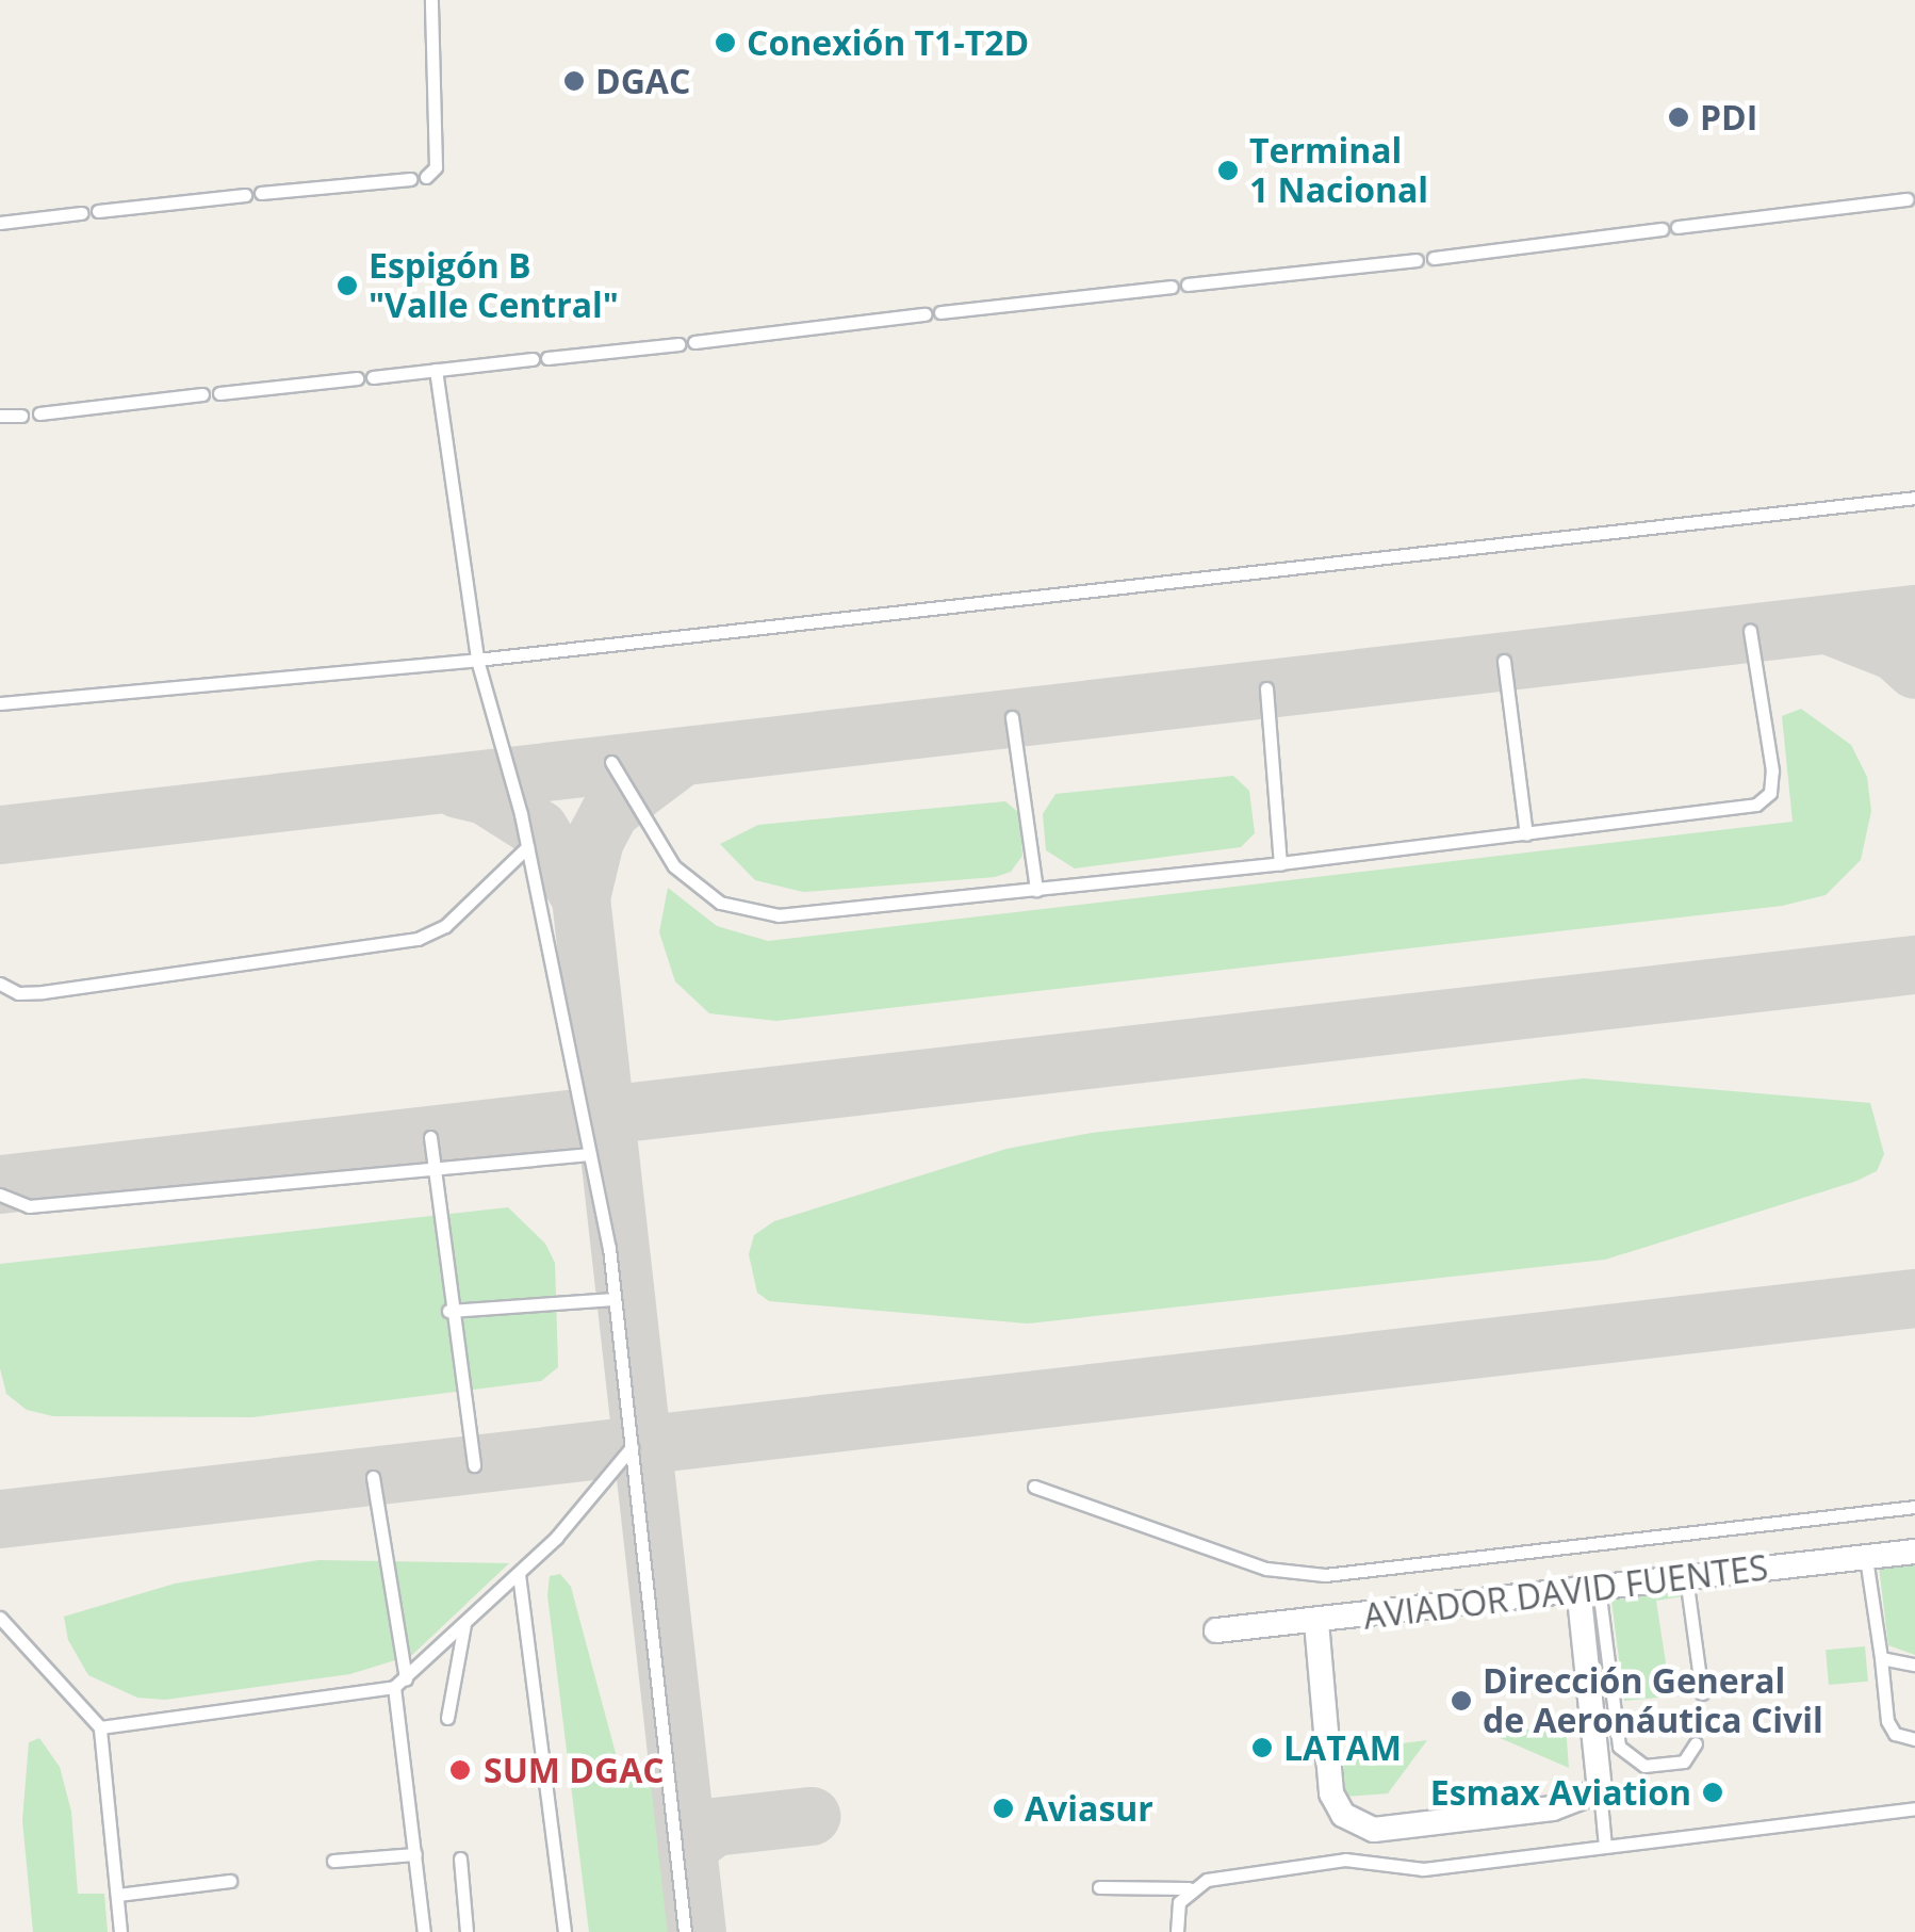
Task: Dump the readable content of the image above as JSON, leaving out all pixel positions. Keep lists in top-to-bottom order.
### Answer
{
  "streets": {
    "street": ["AVIADOR DAVID FUENTES"]
  },
  "places": [
    "Conexión T1-T2D",
    "DGAC",
    "PDI",
    "Terminal 1 Nacional",
    "Espigón B \"Valle Central\"",
    "Dirección General de Aeronáutica Civil",
    "LATAM",
    "SUM DGAC",
    "Esmax Aviation",
    "Aviasur"
  ]
}
